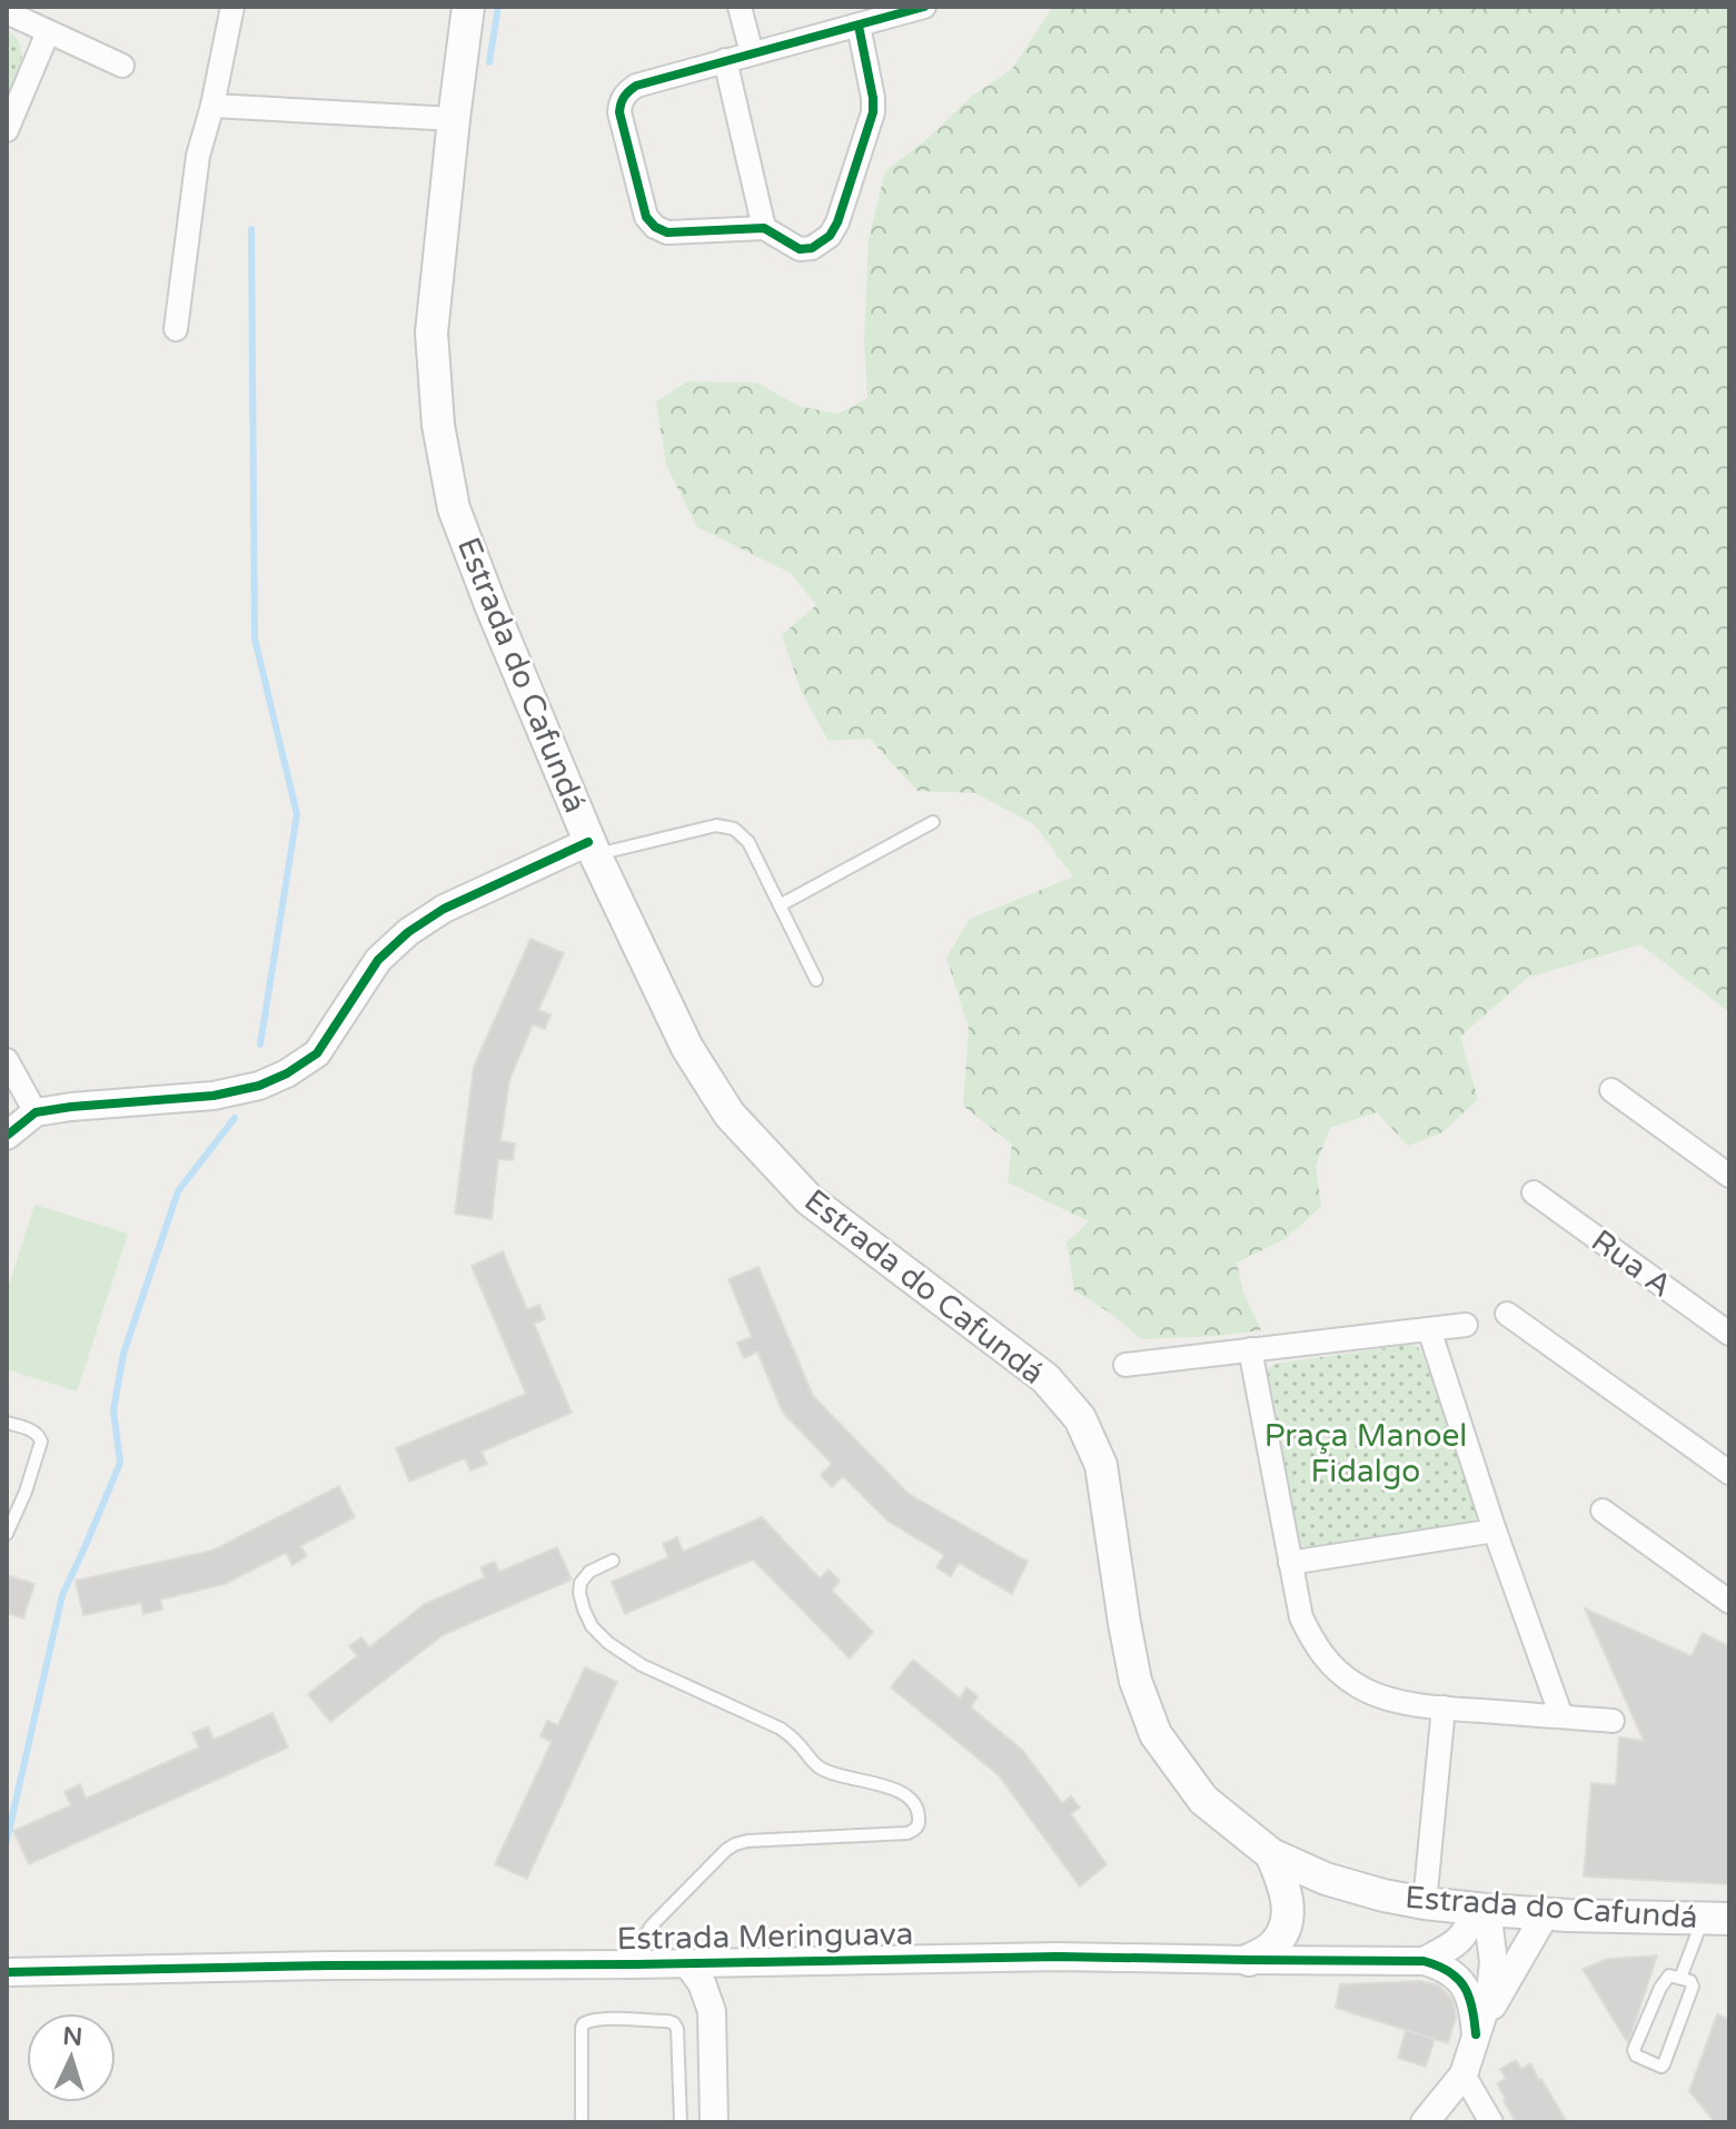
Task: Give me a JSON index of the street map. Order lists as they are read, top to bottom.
{
  "streets": {
    "main road": ["Estrada do Cafundá"],
    "street": ["Rua A", "Estrada Meringuava"]
  },
  "parks": ["Praça Manoel Fidalgo"],
  "north": "top"
}
